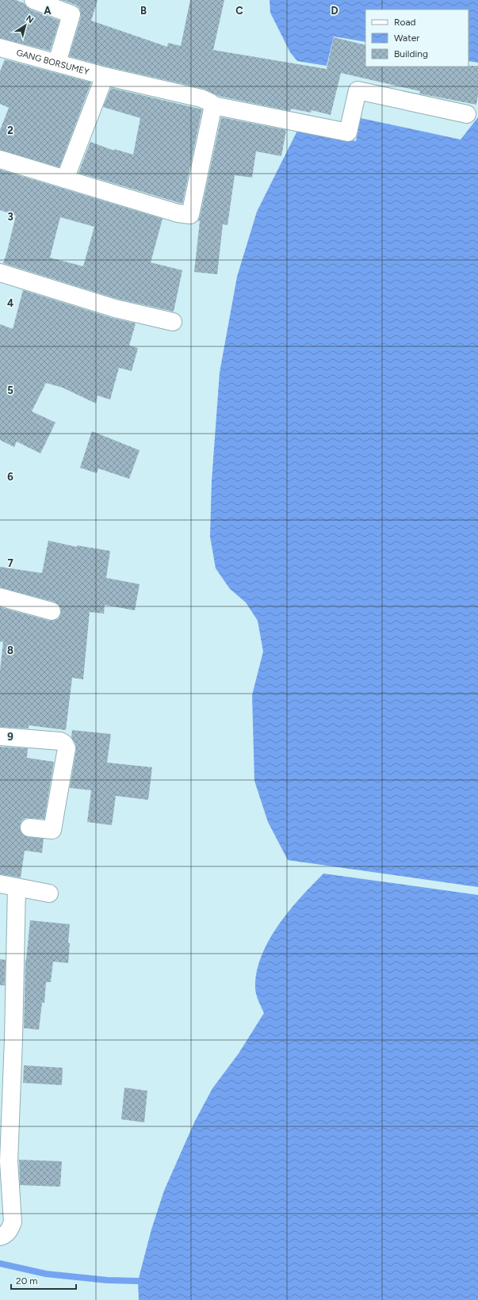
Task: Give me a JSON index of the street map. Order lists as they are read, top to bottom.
{
  "streets": {
    "street": ["GANG BORSUMEY"]
  },
  "legend": ["Road", "Water", "Building"],
  "scale_bar": "20 m",
  "north": "top right",
  "grid": {
    "columns": [
      "A",
      "B",
      "C",
      "D"
    ],
    "rows": [
      "2",
      "3",
      "4",
      "5",
      "6",
      "7",
      "8",
      "9"
    ]
  }
}
